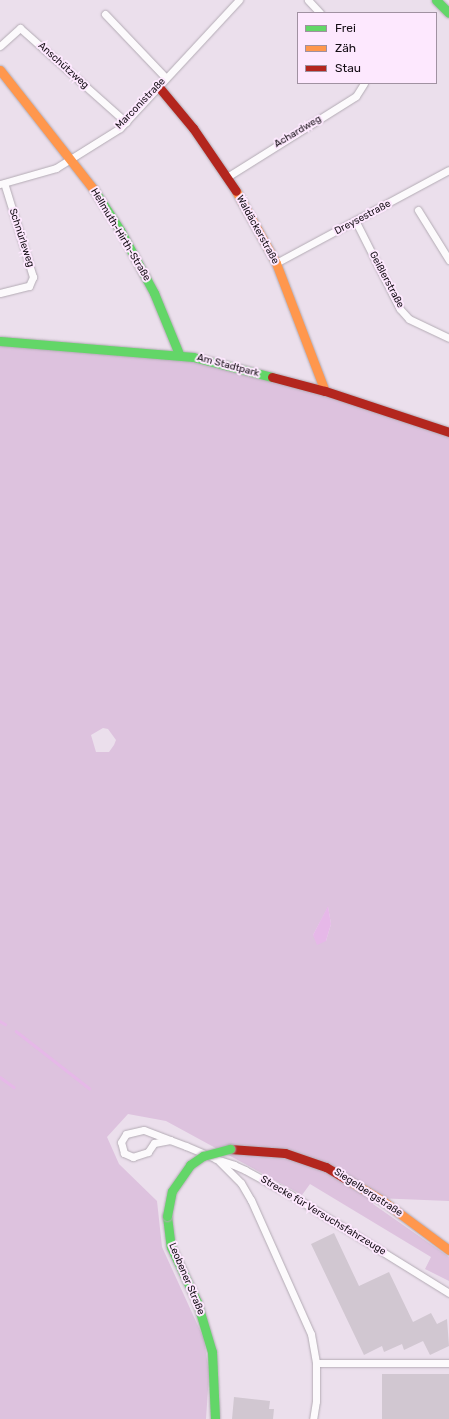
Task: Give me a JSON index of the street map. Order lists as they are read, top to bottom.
{
  "streets": {
    "street": [
      "Anschützweg",
      "Marconistraße",
      "Achardweg",
      "Dreysestraße",
      "Waldäckerstraße",
      "Hellmuth-Hirth-Straße",
      "Schnürleweg",
      "Geißlerstraße",
      "Am Stadtpark",
      "Siegelbergstraße",
      "Strecke für Versuchsfahrzeuge",
      "Leobener Straße"
    ]
  },
  "crossings": [
    ["Anschützweg", "Marconistraße"],
    ["Marconistraße", "Waldäckerstraße"],
    ["Marconistraße", "Hellmuth-Hirth-Straße"],
    ["Marconistraße", "Schnürleweg"],
    ["Achardweg", "Waldäckerstraße"],
    ["Dreysestraße", "Waldäckerstraße"],
    ["Dreysestraße", "Geißlerstraße"],
    ["Waldäckerstraße", "Am Stadtpark"],
    ["Hellmuth-Hirth-Straße", "Am Stadtpark"],
    ["Siegelbergstraße", "Leobener Straße"]
  ],
  "legend": ["Frei", "Zäh", "Stau"]
}
